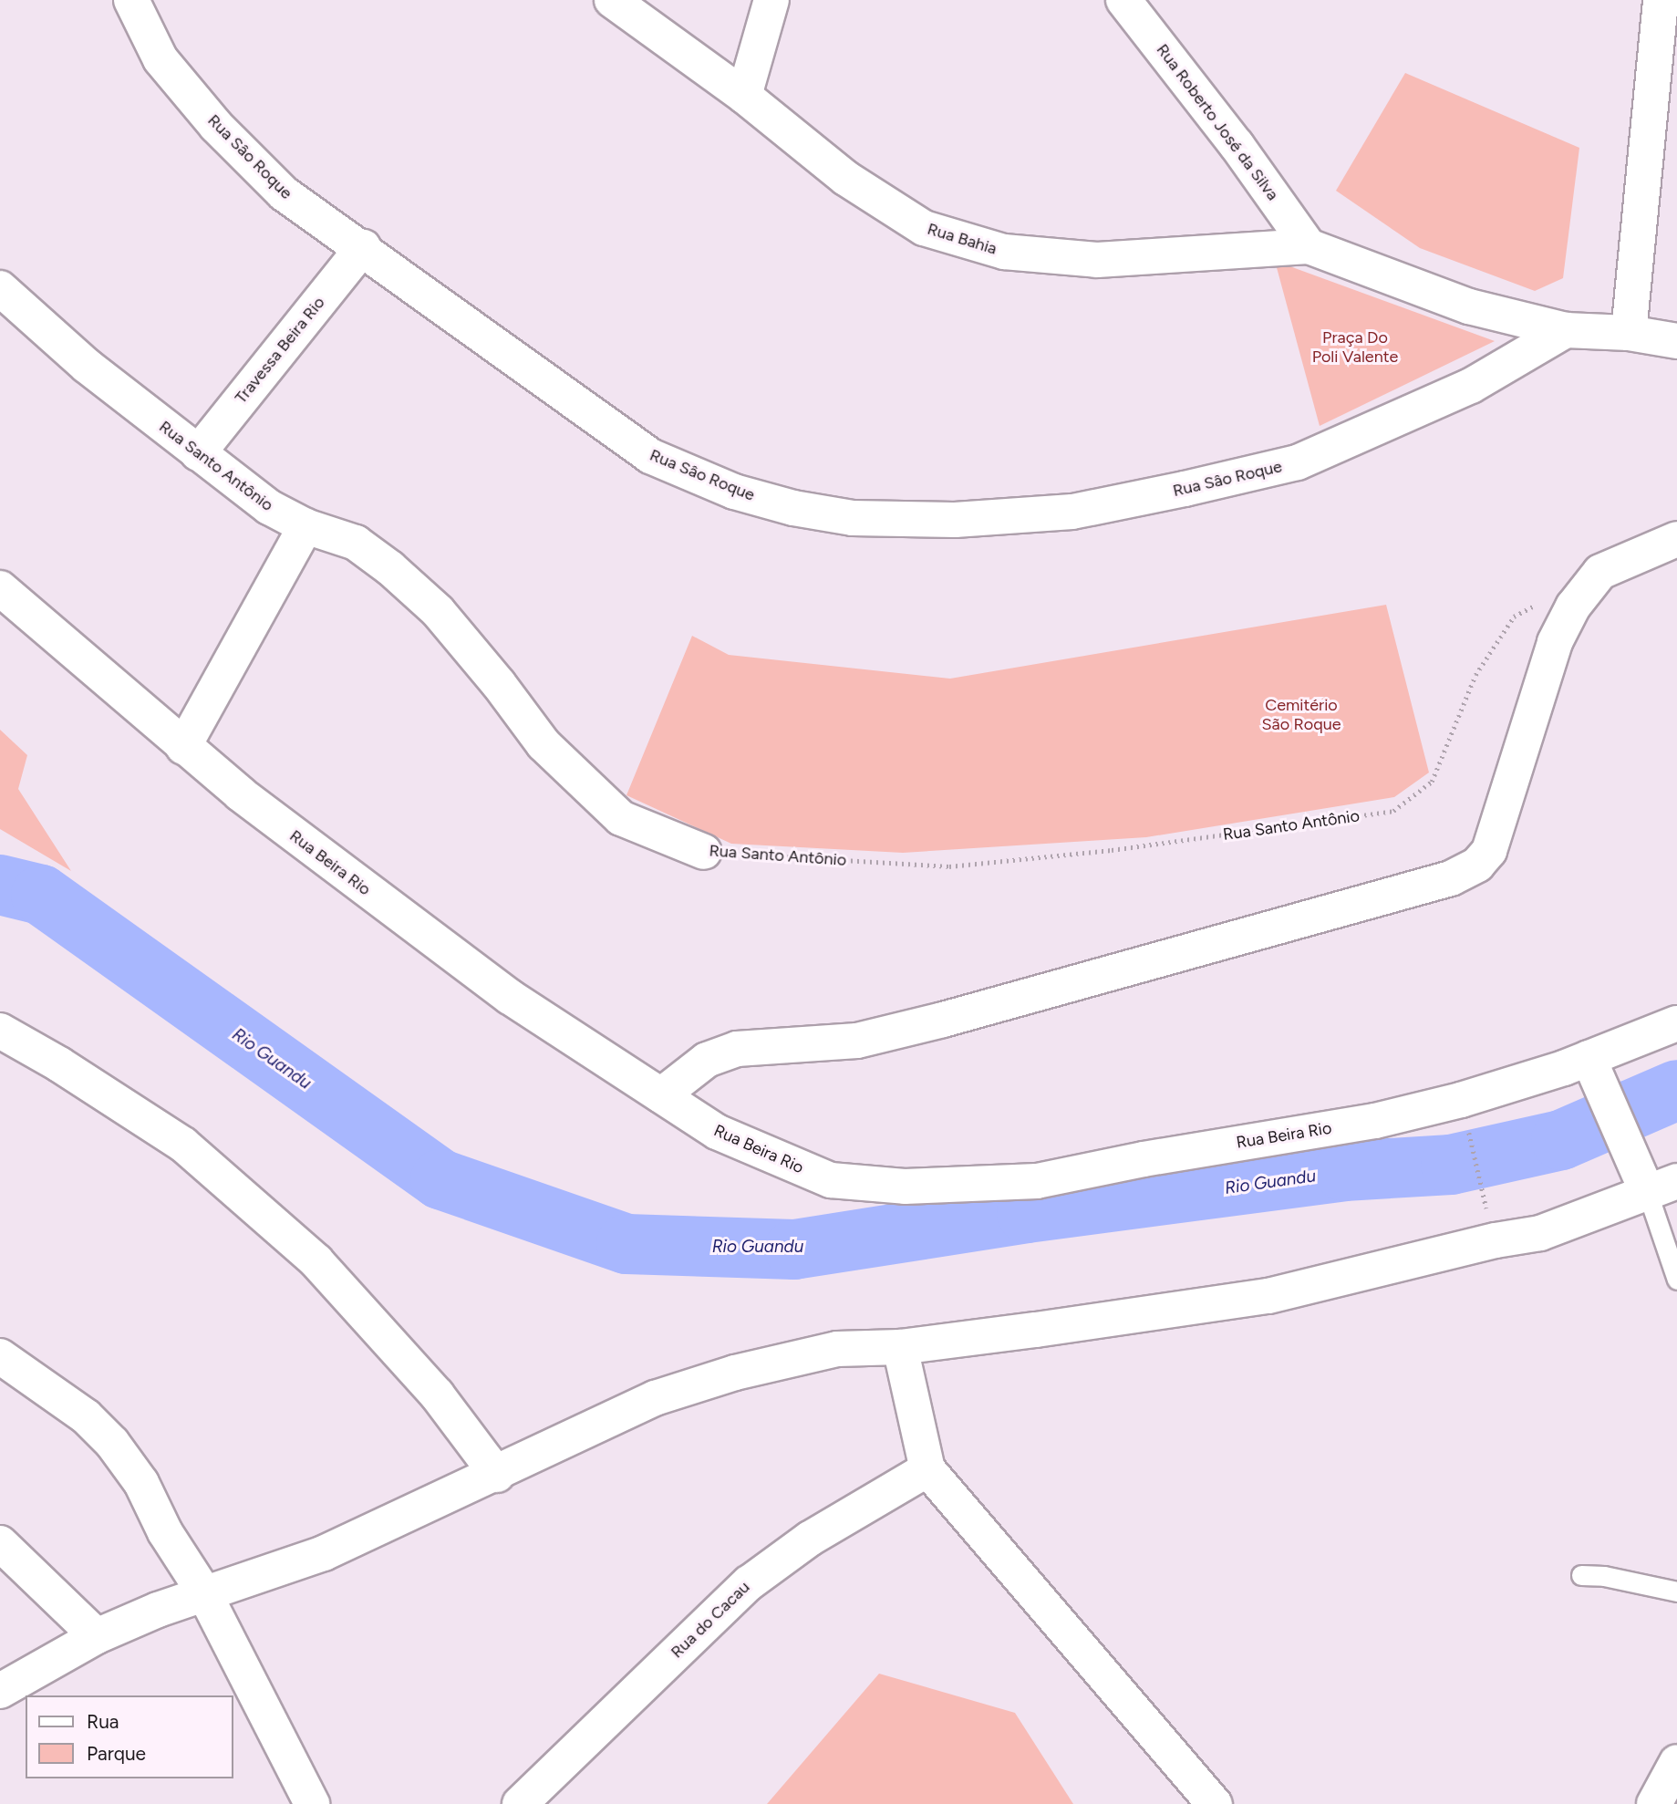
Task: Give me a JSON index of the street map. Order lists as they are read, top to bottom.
{
  "streets": {
    "street": [
      "Rua Roberto José da Silva",
      "Rua Sâo Roque",
      "Rua Bahia",
      "Travessa Beira Rio",
      "Rua Santo Antônio",
      "Rua Beira Rio",
      "Rua do Cacau"
    ]
  },
  "crossings": [
    ["Rua Roberto José da Silva", "Rua Bahia"],
    ["Rua Sâo Roque", "Travessa Beira Rio"],
    ["Travessa Beira Rio", "Rua Santo Antônio"]
  ],
  "water": ["Rio Guandu"],
  "parks": ["Praça Do Poli Valente", "Cemitério São Roque"],
  "legend": ["Rua", "Parque"]
}
